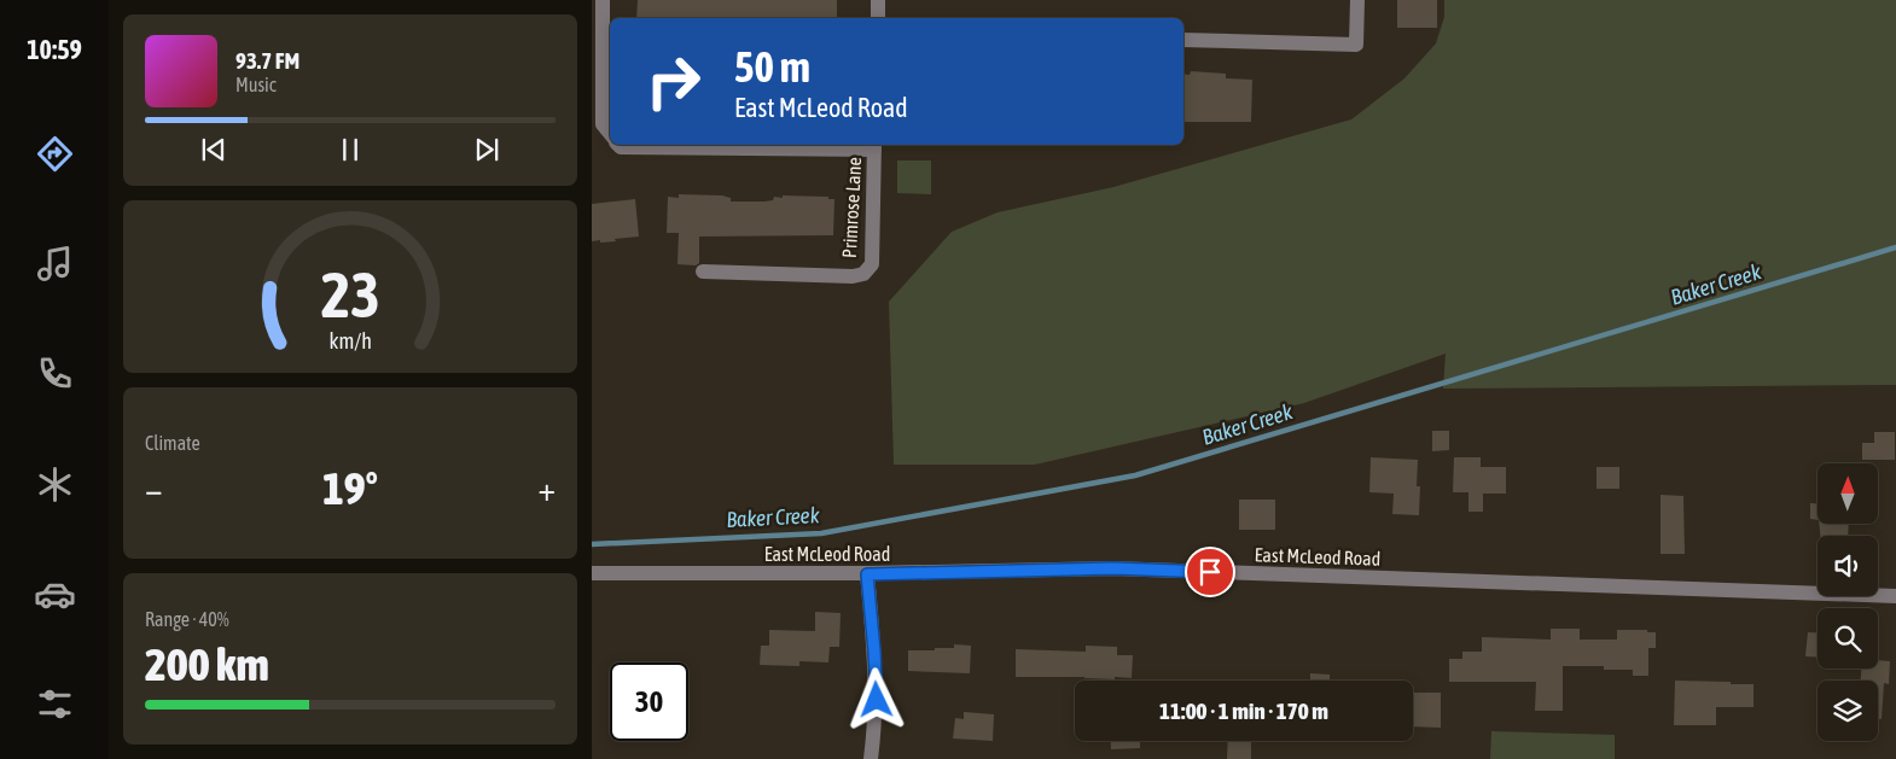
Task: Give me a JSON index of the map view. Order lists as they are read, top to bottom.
{
  "streets": {
    "street": ["Primrose Lane", "East McLeod Road"]
  },
  "water": ["Baker Creek"],
  "north": "top",
  "page": {
    "tabs": "10:59",
    "turn": ["50 m", "East McLeod Road"],
    "song": ["93.7 FM", "Music"],
    "tile": [
      "Climate",
      ["Range · 40%", "200 km"]
    ],
    "heat": ["−", "19°", "+"],
    "limit": "30",
    "trip": "11:00 · 1 min · 170 m",
    "gauge": ["23", "km/h"]
  }
}
